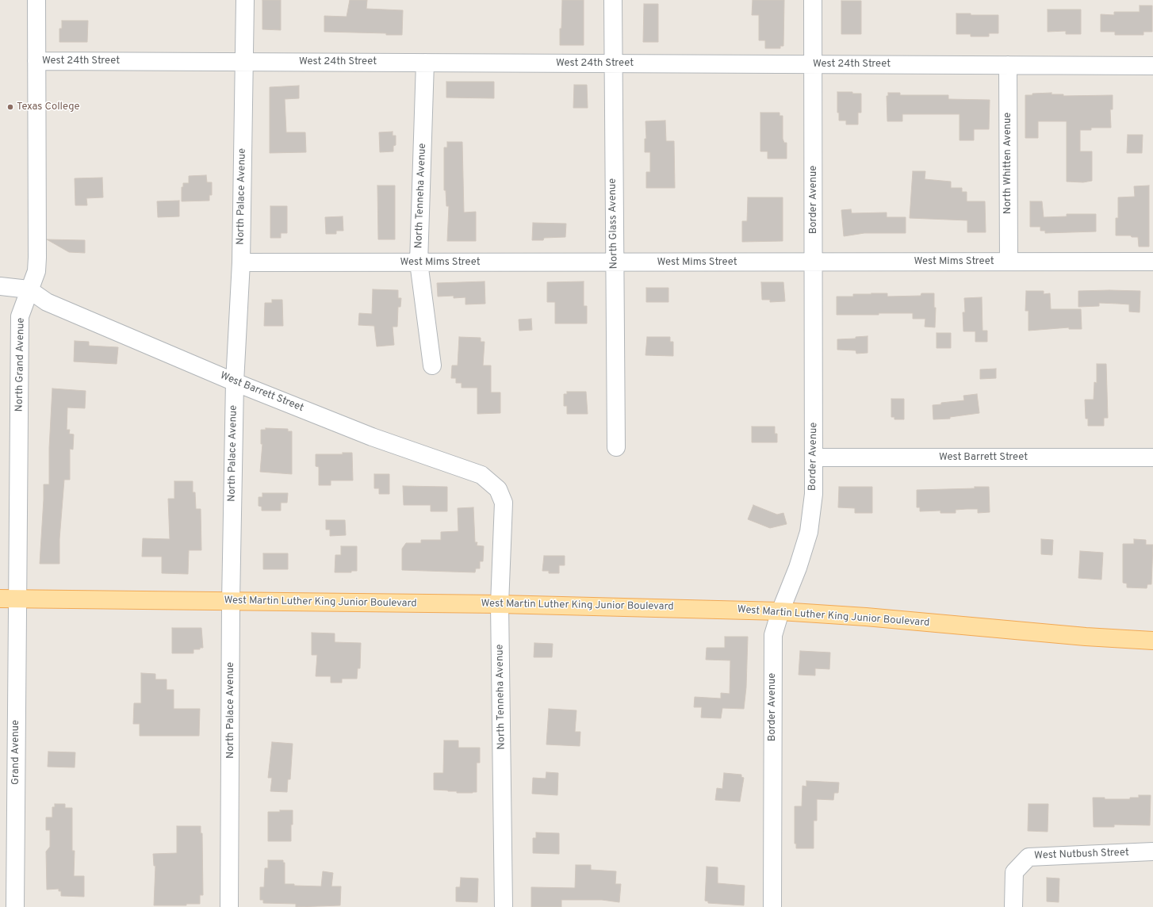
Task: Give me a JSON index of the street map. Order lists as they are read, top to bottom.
{
  "streets": {
    "main road": ["West Martin Luther King Junior Boulevard"],
    "street": [
      "West 24th Street",
      "North Whitten Avenue",
      "North Tenneha Avenue",
      "North Palace Avenue",
      "Border Avenue",
      "North Glass Avenue",
      "West Mims Street",
      "North Grand Avenue",
      "West Barrett Street",
      "Grand Avenue",
      "West Nutbush Street"
    ]
  },
  "crossings": [
    ["West 24th Street", "North Whitten Avenue"],
    ["West 24th Street", "North Tenneha Avenue"],
    ["West 24th Street", "North Palace Avenue"],
    ["West 24th Street", "Border Avenue"],
    ["West 24th Street", "North Glass Avenue"],
    ["West 24th Street", "North Grand Avenue"],
    ["North Whitten Avenue", "West Mims Street"],
    ["North Tenneha Avenue", "West Mims Street"],
    ["North Tenneha Avenue", "West Barrett Street"],
    ["North Tenneha Avenue", "West Martin Luther King Junior Boulevard"],
    ["North Palace Avenue", "West Mims Street"],
    ["North Palace Avenue", "West Barrett Street"],
    ["North Palace Avenue", "West Martin Luther King Junior Boulevard"],
    ["Border Avenue", "West Mims Street"],
    ["Border Avenue", "West Barrett Street"],
    ["Border Avenue", "West Martin Luther King Junior Boulevard"],
    ["North Glass Avenue", "West Mims Street"],
    ["North Grand Avenue", "West Barrett Street"],
    ["North Grand Avenue", "West Martin Luther King Junior Boulevard"],
    ["North Grand Avenue", "Grand Avenue"],
    ["West Martin Luther King Junior Boulevard", "Grand Avenue"]
  ],
  "places": ["Texas College"]
}
